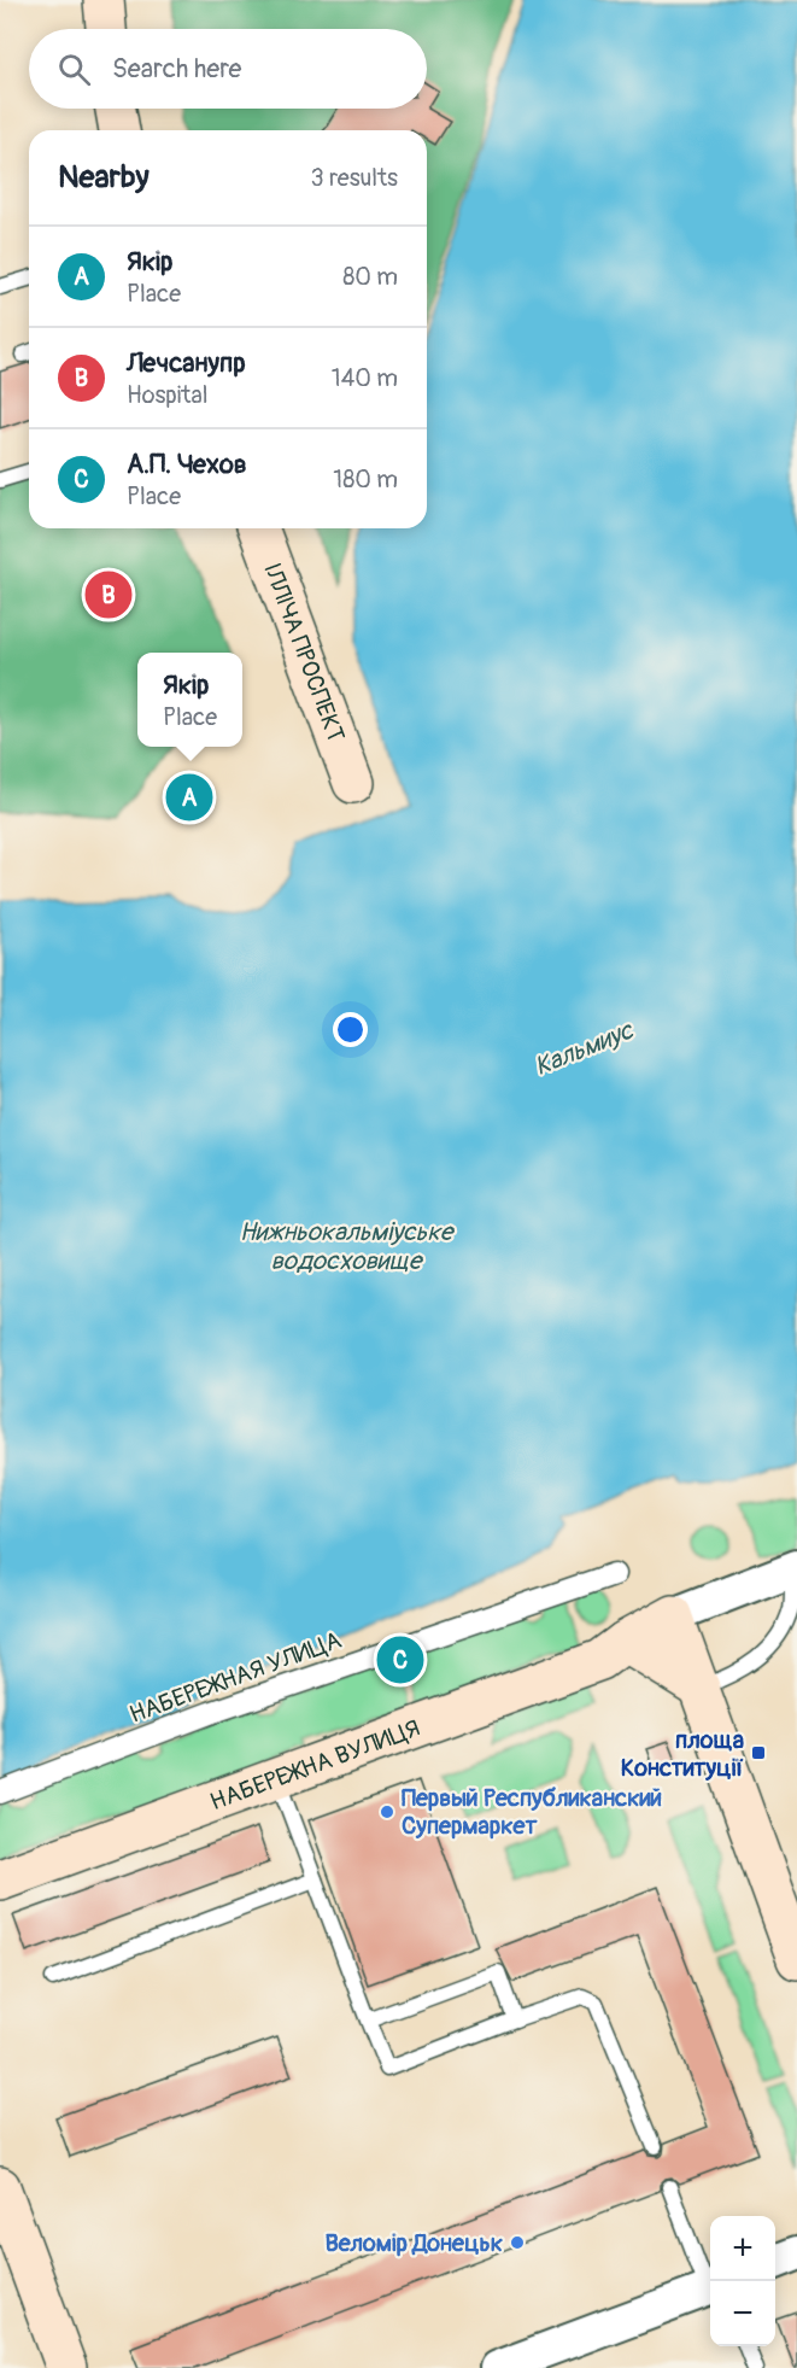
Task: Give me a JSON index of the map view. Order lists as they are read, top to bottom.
{
  "streets": {
    "main road": ["ІЛЛІЧА ПРОСПЕКТ", "НАБЕРЕЖНА ВУЛИЦЯ"],
    "street": ["НАБЕРЕЖНАЯ УЛИЦА"]
  },
  "water": ["Кальмиус", "Нижньокальміуське водосховище"],
  "places": {
    "transit": ["площа Конституції"],
    "other": ["Первый Республиканский Супермаркет", "Веломір Донецьк"]
  },
  "page": {
    "search": "Search here",
    "heading": ["Nearby", "3 results"],
    "list": [
      {
        "mark": "A",
        "name": "Якір",
        "note": "Place",
        "value": "80 m"
      },
      {
        "mark": "B",
        "name": "Лечсанупр",
        "note": "Hospital",
        "value": "140 m"
      },
      {
        "mark": "C",
        "name": "А.П. Чехов",
        "note": "Place",
        "value": "180 m"
      }
    ],
    "pins": ["B", "A", "C"],
    "popup": ["Якір", "Place"],
    "map_buttons": ["+", "−"]
  }
}
